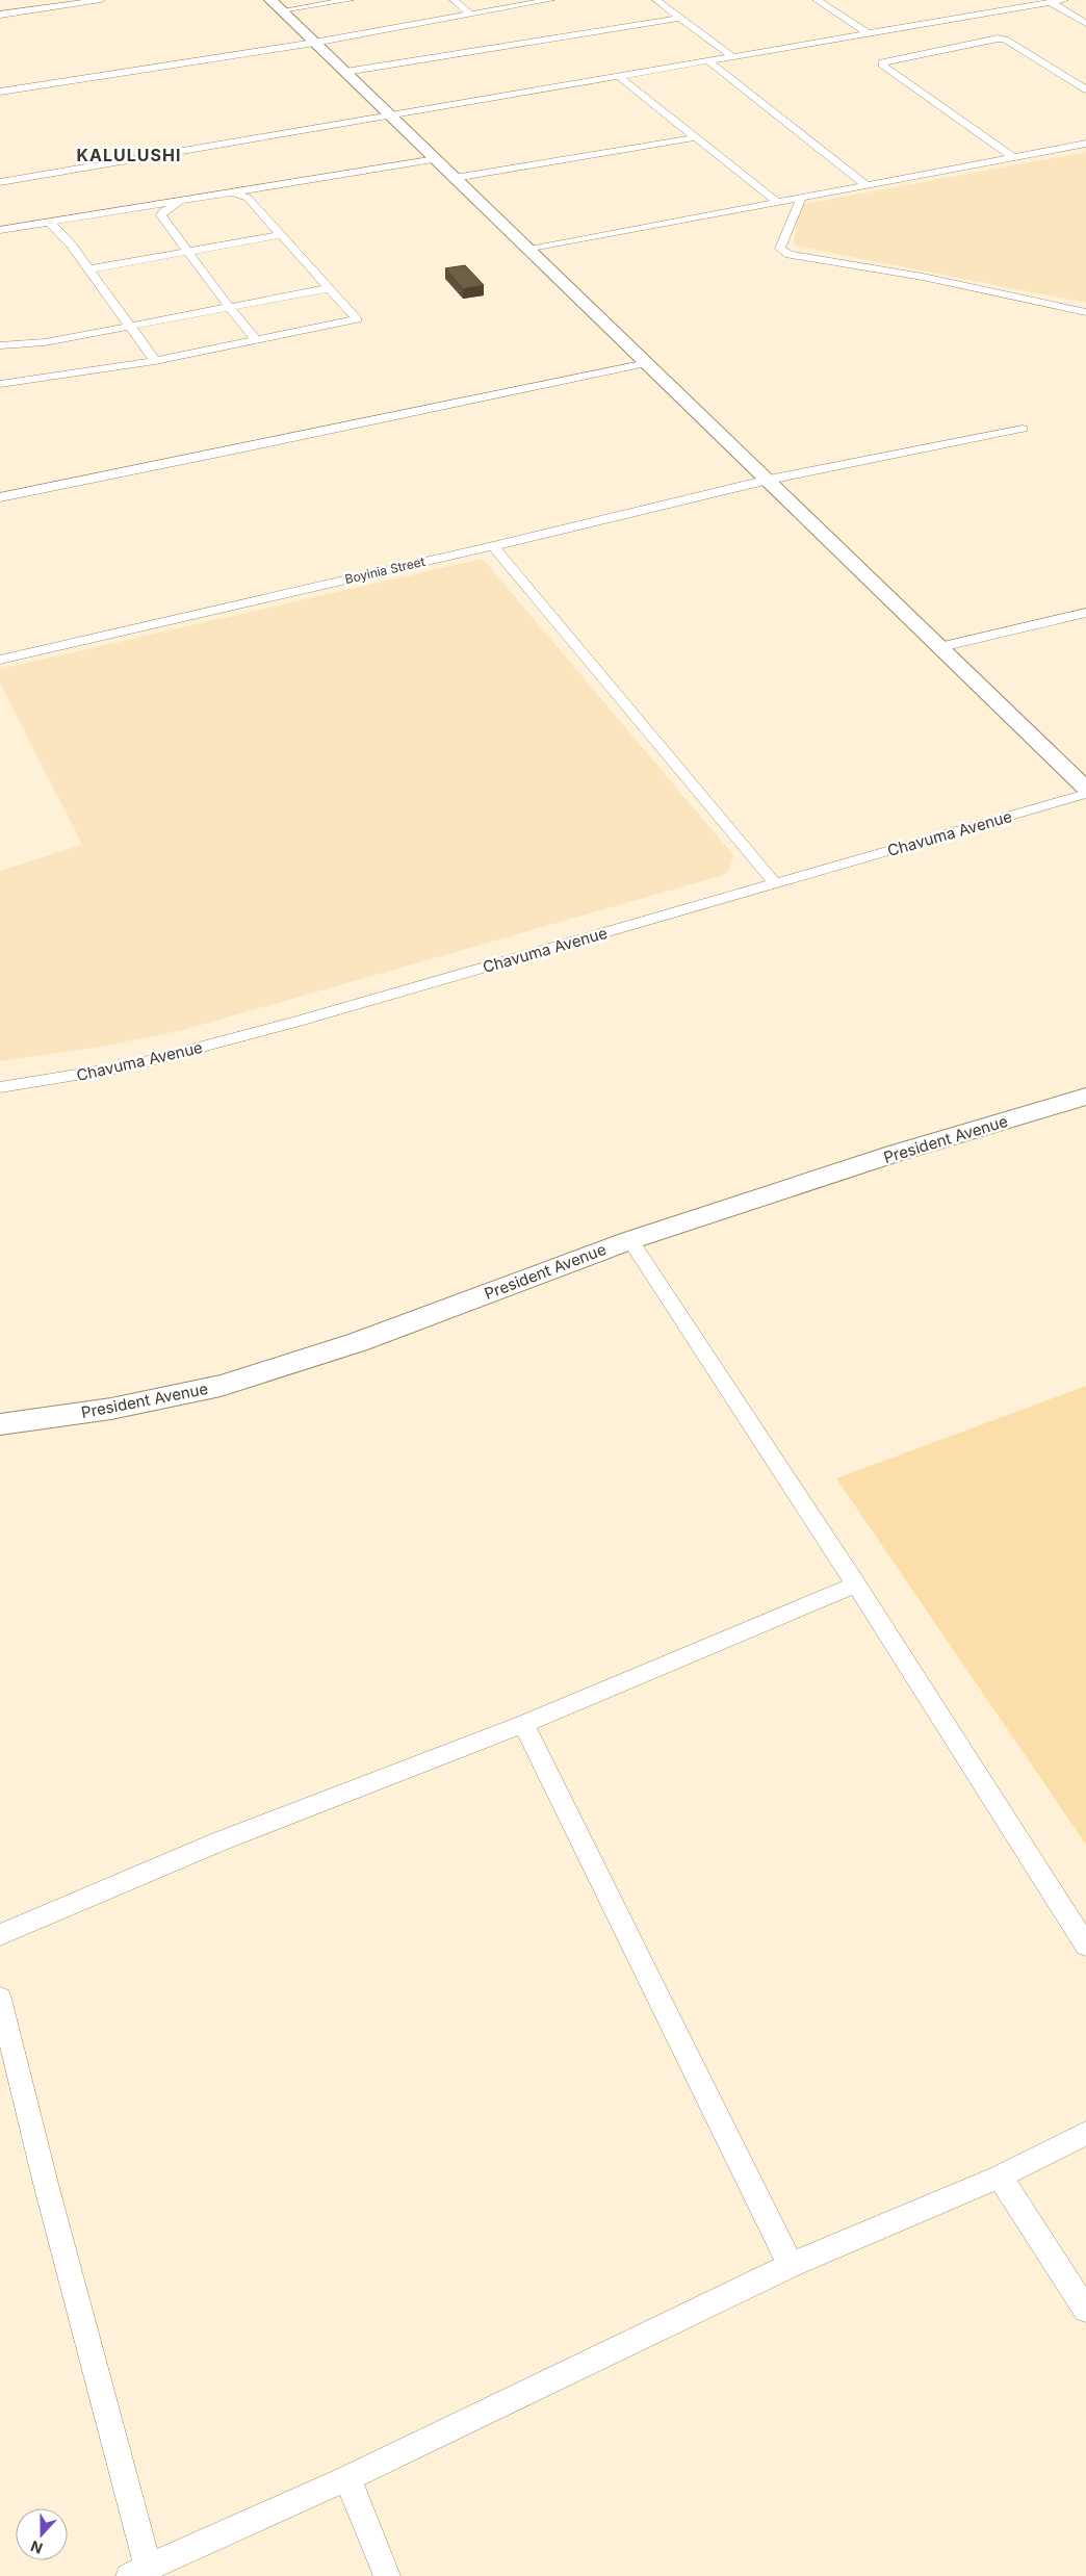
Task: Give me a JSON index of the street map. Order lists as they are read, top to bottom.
{
  "streets": {
    "street": ["Boyinia Street", "Chavuma Avenue", "President Avenue"]
  },
  "districts": ["KALULUSHI"],
  "north": "bottom"
}
